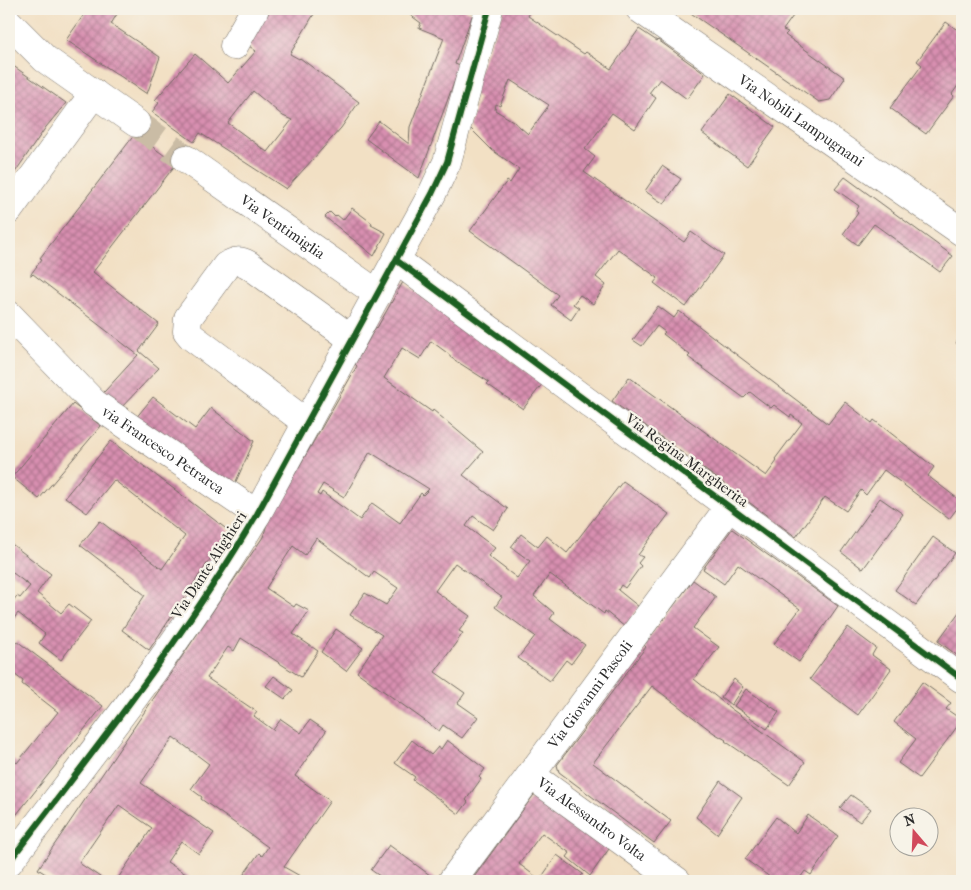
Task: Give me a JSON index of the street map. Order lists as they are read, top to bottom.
{
  "streets": {
    "street": [
      "Via Nobili Lampugnani",
      "Via Ventimiglia",
      "via Francesco Petrarca",
      "Via Regina Margherita",
      "Via Dante Alighieri",
      "Via Giovanni Pascoli",
      "Via Alessandro Volta"
    ]
  },
  "crossings": [
    ["Via Ventimiglia", "Via Dante Alighieri"],
    ["via Francesco Petrarca", "Via Dante Alighieri"],
    ["Via Regina Margherita", "Via Dante Alighieri"],
    ["Via Regina Margherita", "Via Giovanni Pascoli"],
    ["Via Giovanni Pascoli", "Via Alessandro Volta"]
  ],
  "north": "top"
}
